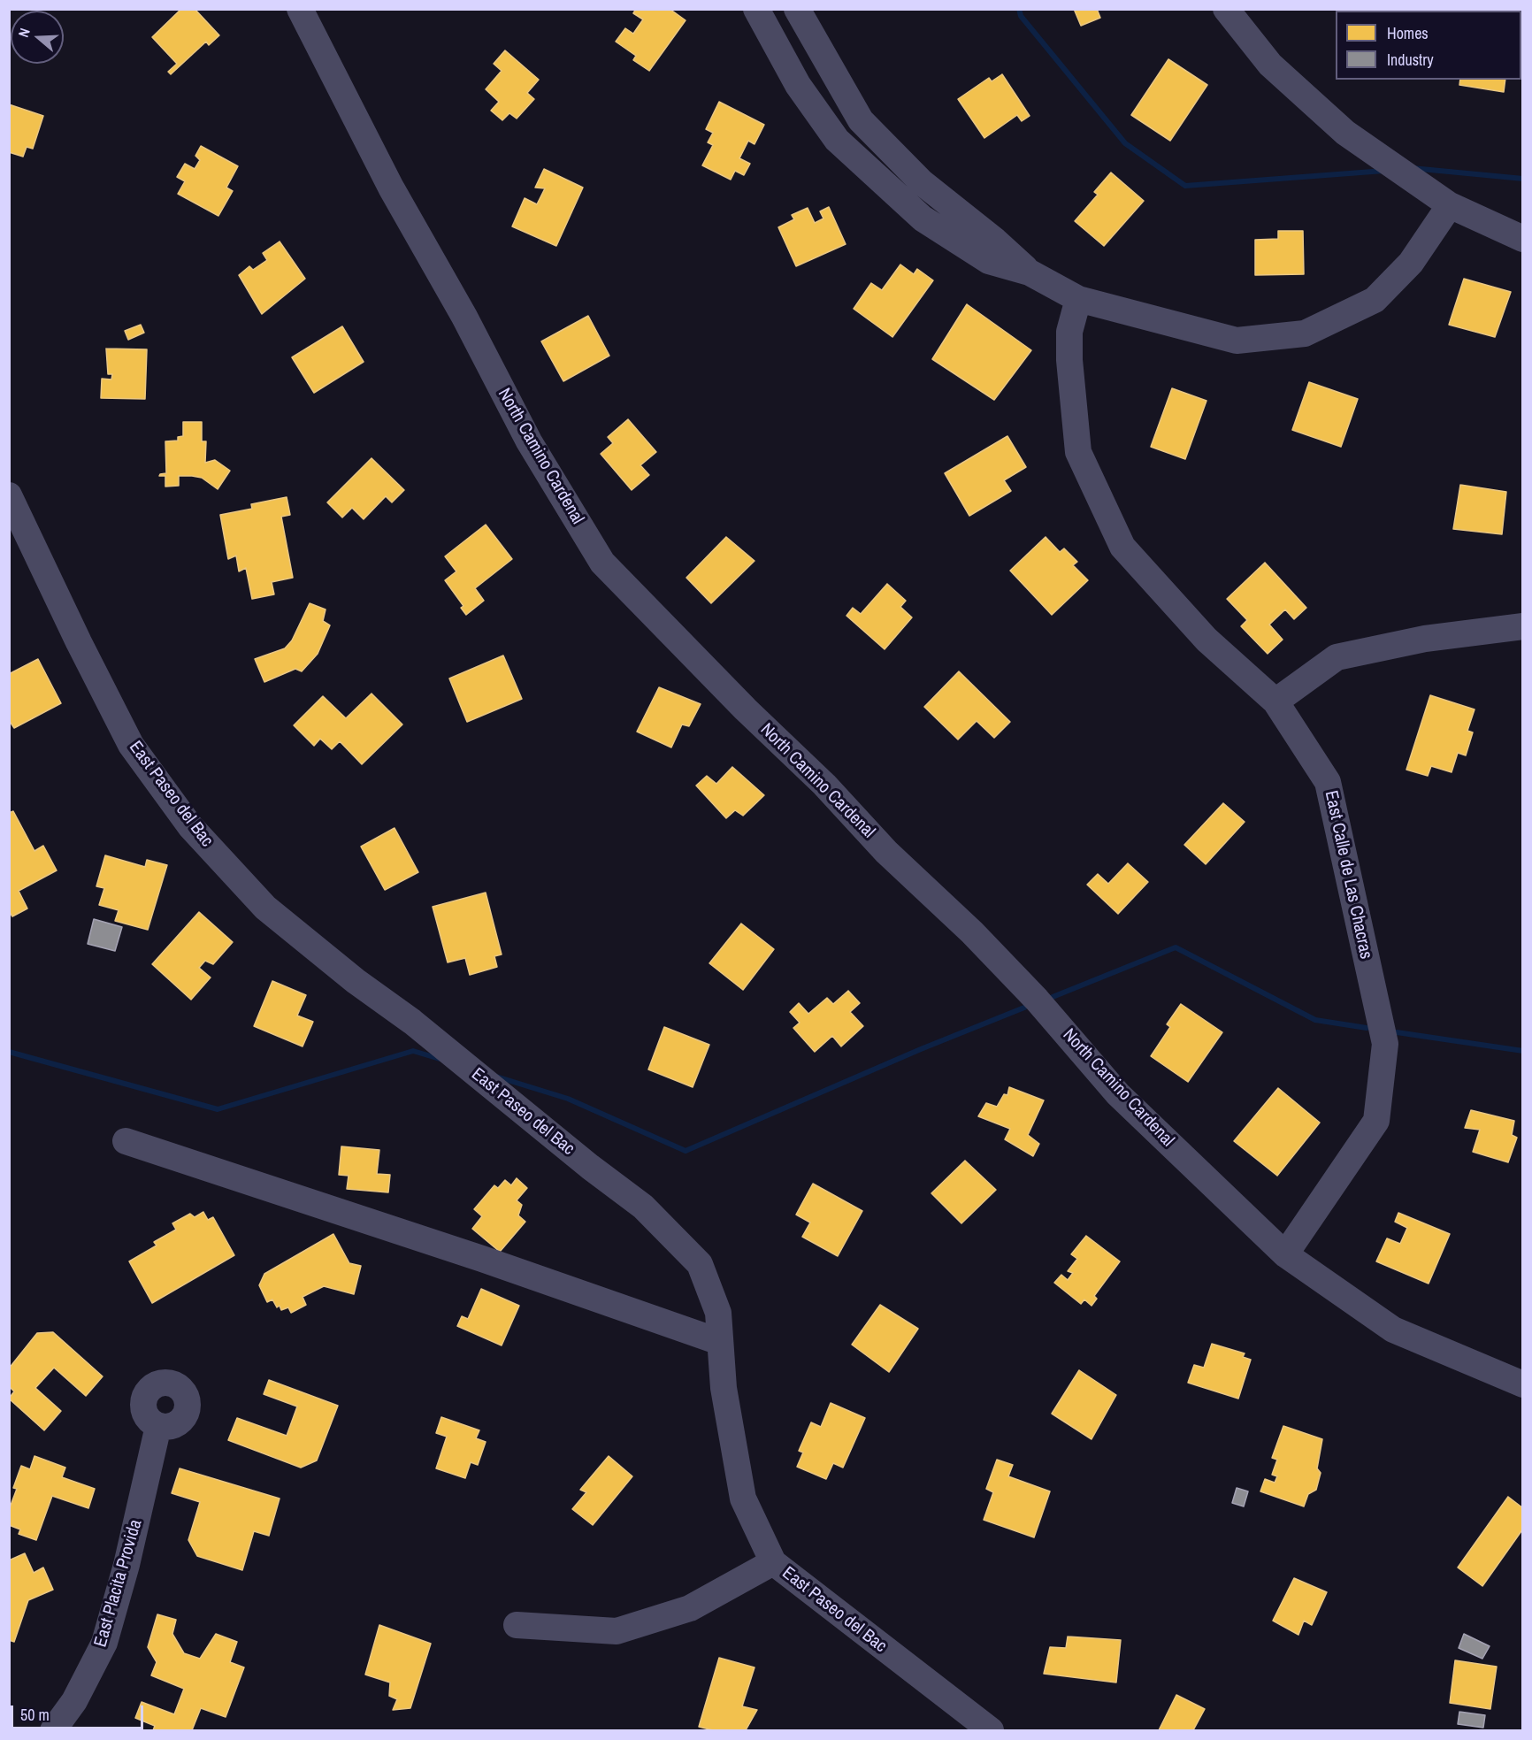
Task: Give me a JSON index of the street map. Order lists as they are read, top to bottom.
{
  "streets": {
    "street": [
      "North Camino Cardenal",
      "East Paseo del Bac",
      "East Calle de Las Chacras",
      "East Placita Provida"
    ]
  },
  "crossings": [
    ["North Camino Cardenal", "East Calle de Las Chacras"]
  ],
  "legend": ["Homes", "Industry"],
  "scale_bar": "50 m",
  "north": "left"
}
